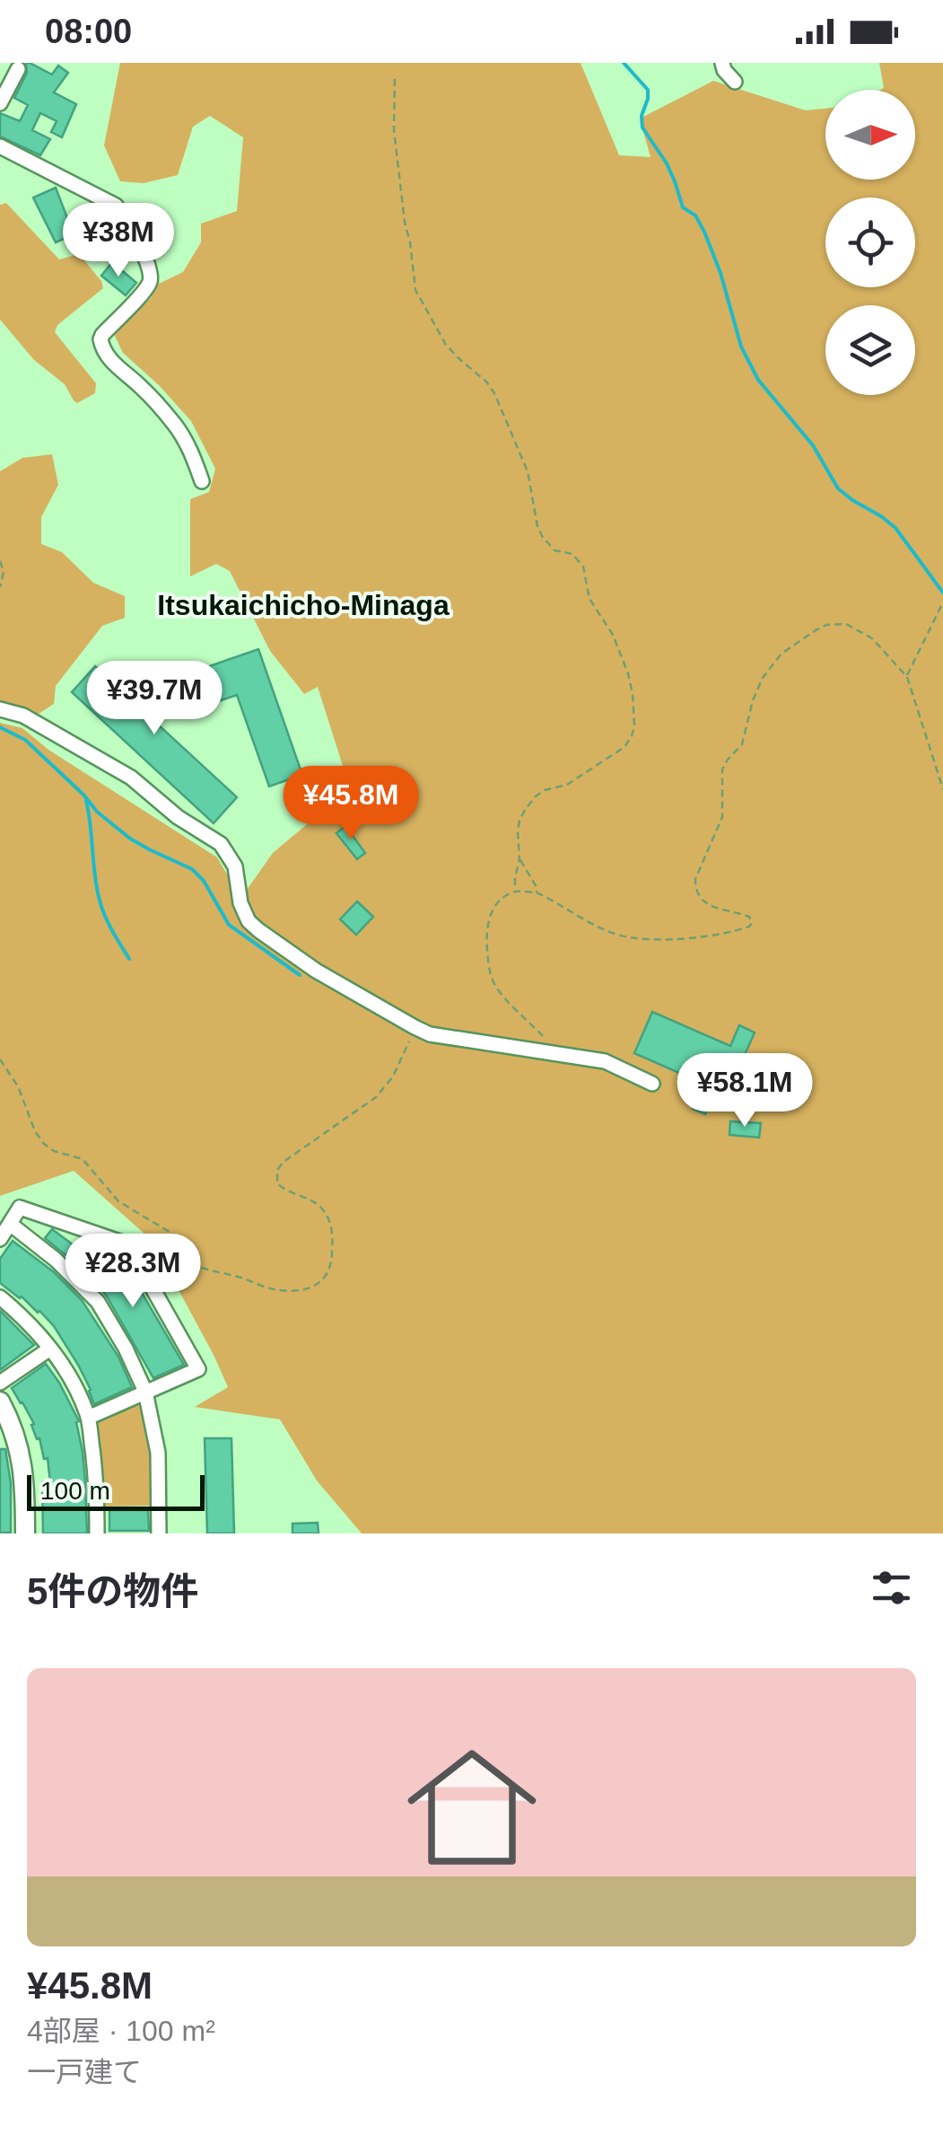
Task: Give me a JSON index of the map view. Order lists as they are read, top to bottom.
{
  "districts": ["Itsukaichicho-Minaga"],
  "scale_bar": "100 m",
  "north": "right",
  "page": {
    "status": "08:00",
    "price": [
      "¥38M",
      "¥39.7M",
      "¥45.8M",
      "¥58.1M",
      "¥28.3M"
    ],
    "scale": "100 m",
    "heading": "5件の物件",
    "list": [
      {
        "name": "¥45.8M",
        "note": "4部屋 · 100 m² · 一戸建て"
      }
    ]
  }
}
